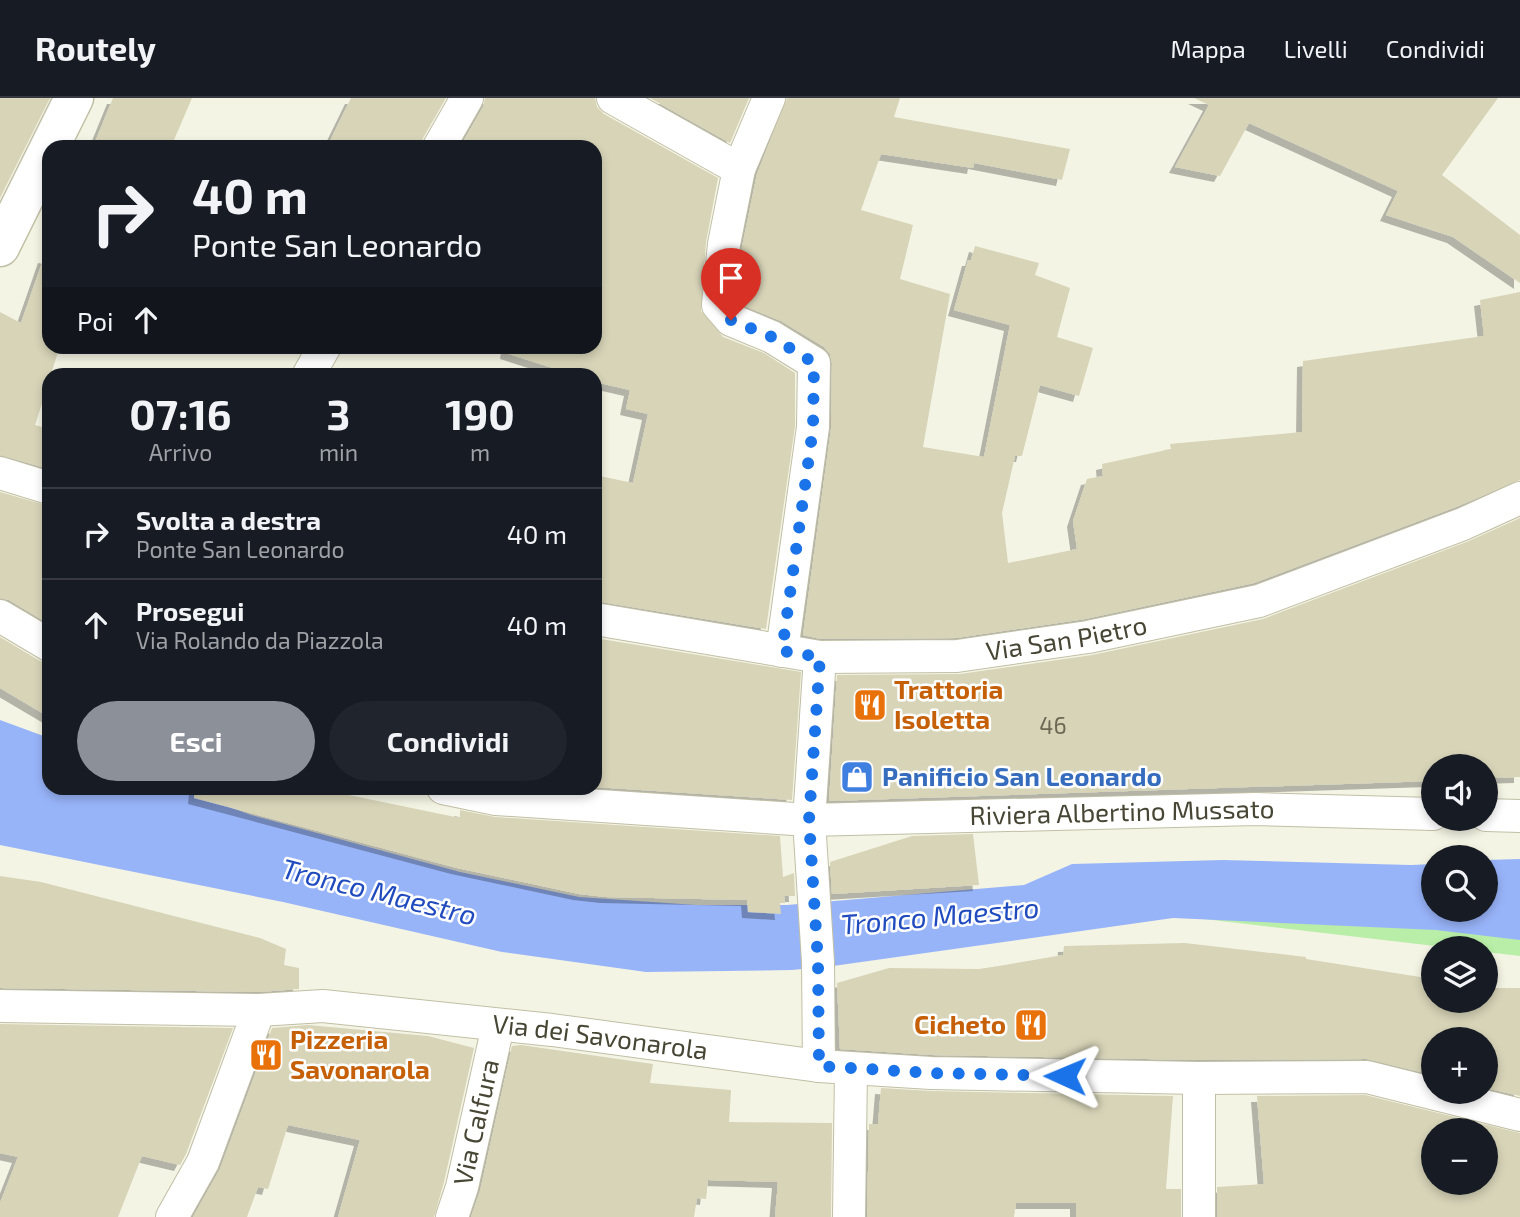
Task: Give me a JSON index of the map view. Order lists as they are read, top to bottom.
{
  "streets": {
    "street": [
      "Via San Pietro",
      "Riviera Albertino Mussato",
      "Via dei Savonarola",
      "Via Calfura"
    ]
  },
  "crossings": [
    ["Via dei Savonarola", "Via Calfura"]
  ],
  "water": ["Tronco Maestro"],
  "places": {
    "restaurant": ["Trattoria Isoletta", "Cicheto", "Pizzeria Savonarola"],
    "shop": ["Panificio San Leonardo"]
  },
  "house_numbers": ["46"],
  "page": {
    "header": "Routely",
    "nav": ["Mappa", "Livelli", "Condividi"],
    "turn": ["40 m", "Ponte San Leonardo"],
    "then": "Poi",
    "eta": [
      "07:16",
      "Arrivo",
      "3",
      "min",
      "190",
      "m"
    ],
    "list": [
      {
        "name": "Svolta a destra",
        "note": "Ponte San Leonardo",
        "value": "40 m"
      },
      {
        "name": "Prosegui",
        "note": "Via Rolando da Piazzola",
        "value": "40 m"
      }
    ],
    "buttons": ["Esci", "Condividi"],
    "map_buttons": ["+", "−"]
  }
}
